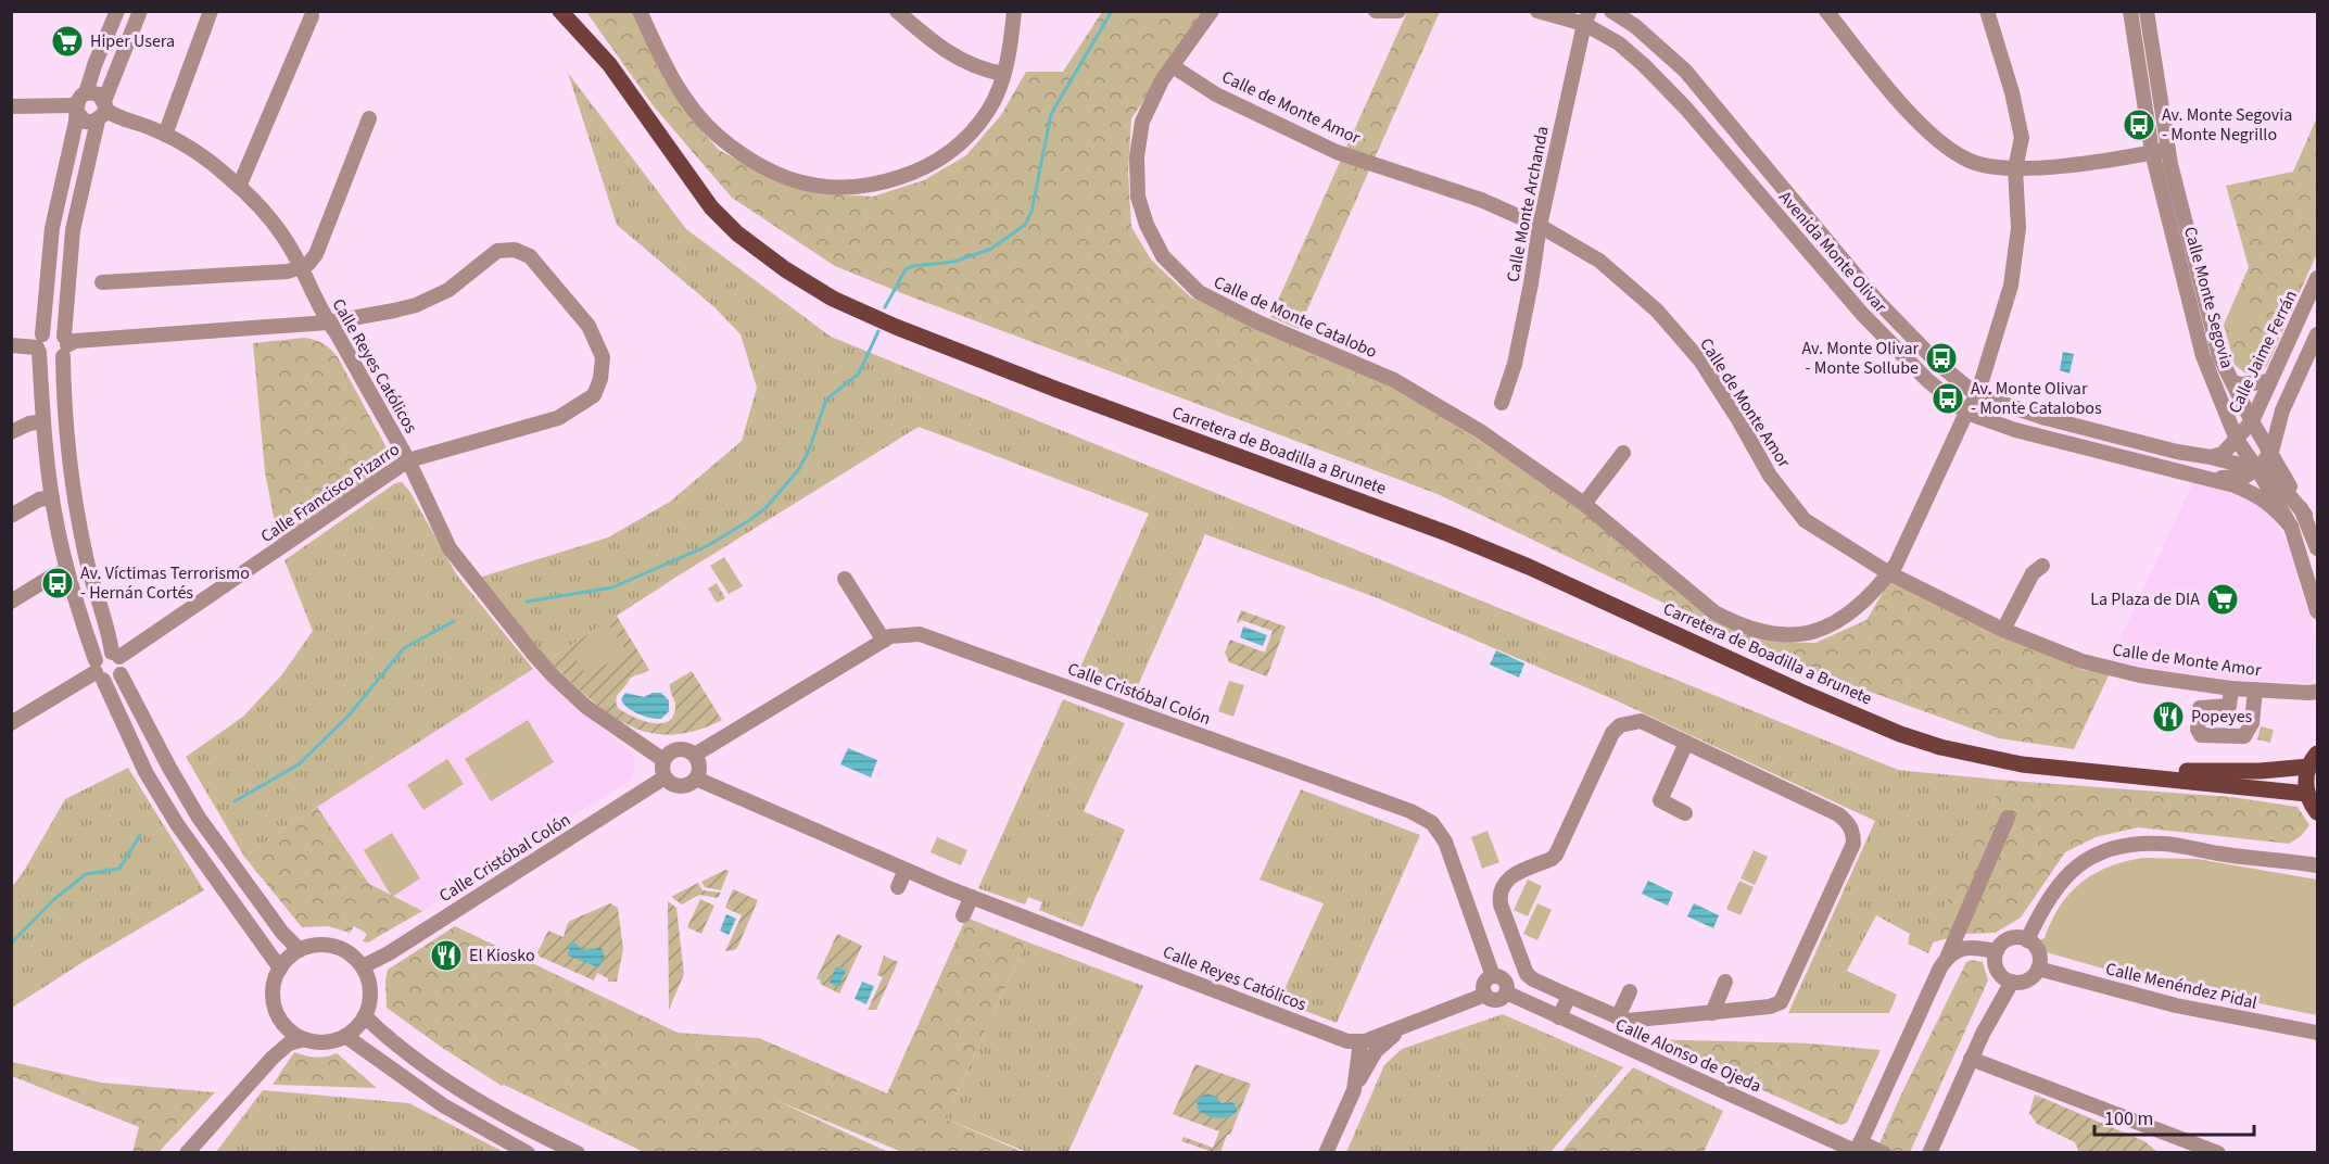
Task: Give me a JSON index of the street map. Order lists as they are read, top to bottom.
{
  "streets": {
    "main road": ["Carretera de Boadilla a Brunete"],
    "street": [
      "Calle de Monte Amor",
      "Calle Monte Archanda",
      "Avenida Monte Olivar",
      "Calle Monte Segovia",
      "Calle de Monte Catalobo",
      "Calle Jaime Ferrán",
      "Calle Reyes Católicos",
      "Calle Francisco Pizarro",
      "Calle Cristóbal Colón",
      "Calle Menéndez Pidal",
      "Calle Alonso de Ojeda"
    ]
  },
  "crossings": [
    ["Calle de Monte Amor", "Calle Monte Archanda"],
    ["Calle de Monte Amor", "Calle de Monte Catalobo"],
    ["Calle Monte Archanda", "Avenida Monte Olivar"],
    ["Avenida Monte Olivar", "Calle Monte Segovia"],
    ["Avenida Monte Olivar", "Calle de Monte Catalobo"],
    ["Calle Monte Segovia", "Calle Jaime Ferrán"],
    ["Calle Reyes Católicos", "Calle Francisco Pizarro"],
    ["Calle Reyes Católicos", "Calle Cristóbal Colón"],
    ["Calle Cristóbal Colón", "Calle Alonso de Ojeda"]
  ],
  "places": {
    "supermarket": ["Hiper Usera", "La Plaza de DIA"],
    "bus stop": [
      "Av. Monte Segovia - Monte Negrillo",
      "Av. Monte Olivar - Monte Sollube",
      "Av. Monte Olivar - Monte Catalobos",
      "Av. Víctimas Terrorismo - Hernán Cortés"
    ],
    "restaurant": ["Popeyes", "El Kiosko"]
  },
  "scale_bar": "100 m"
}
